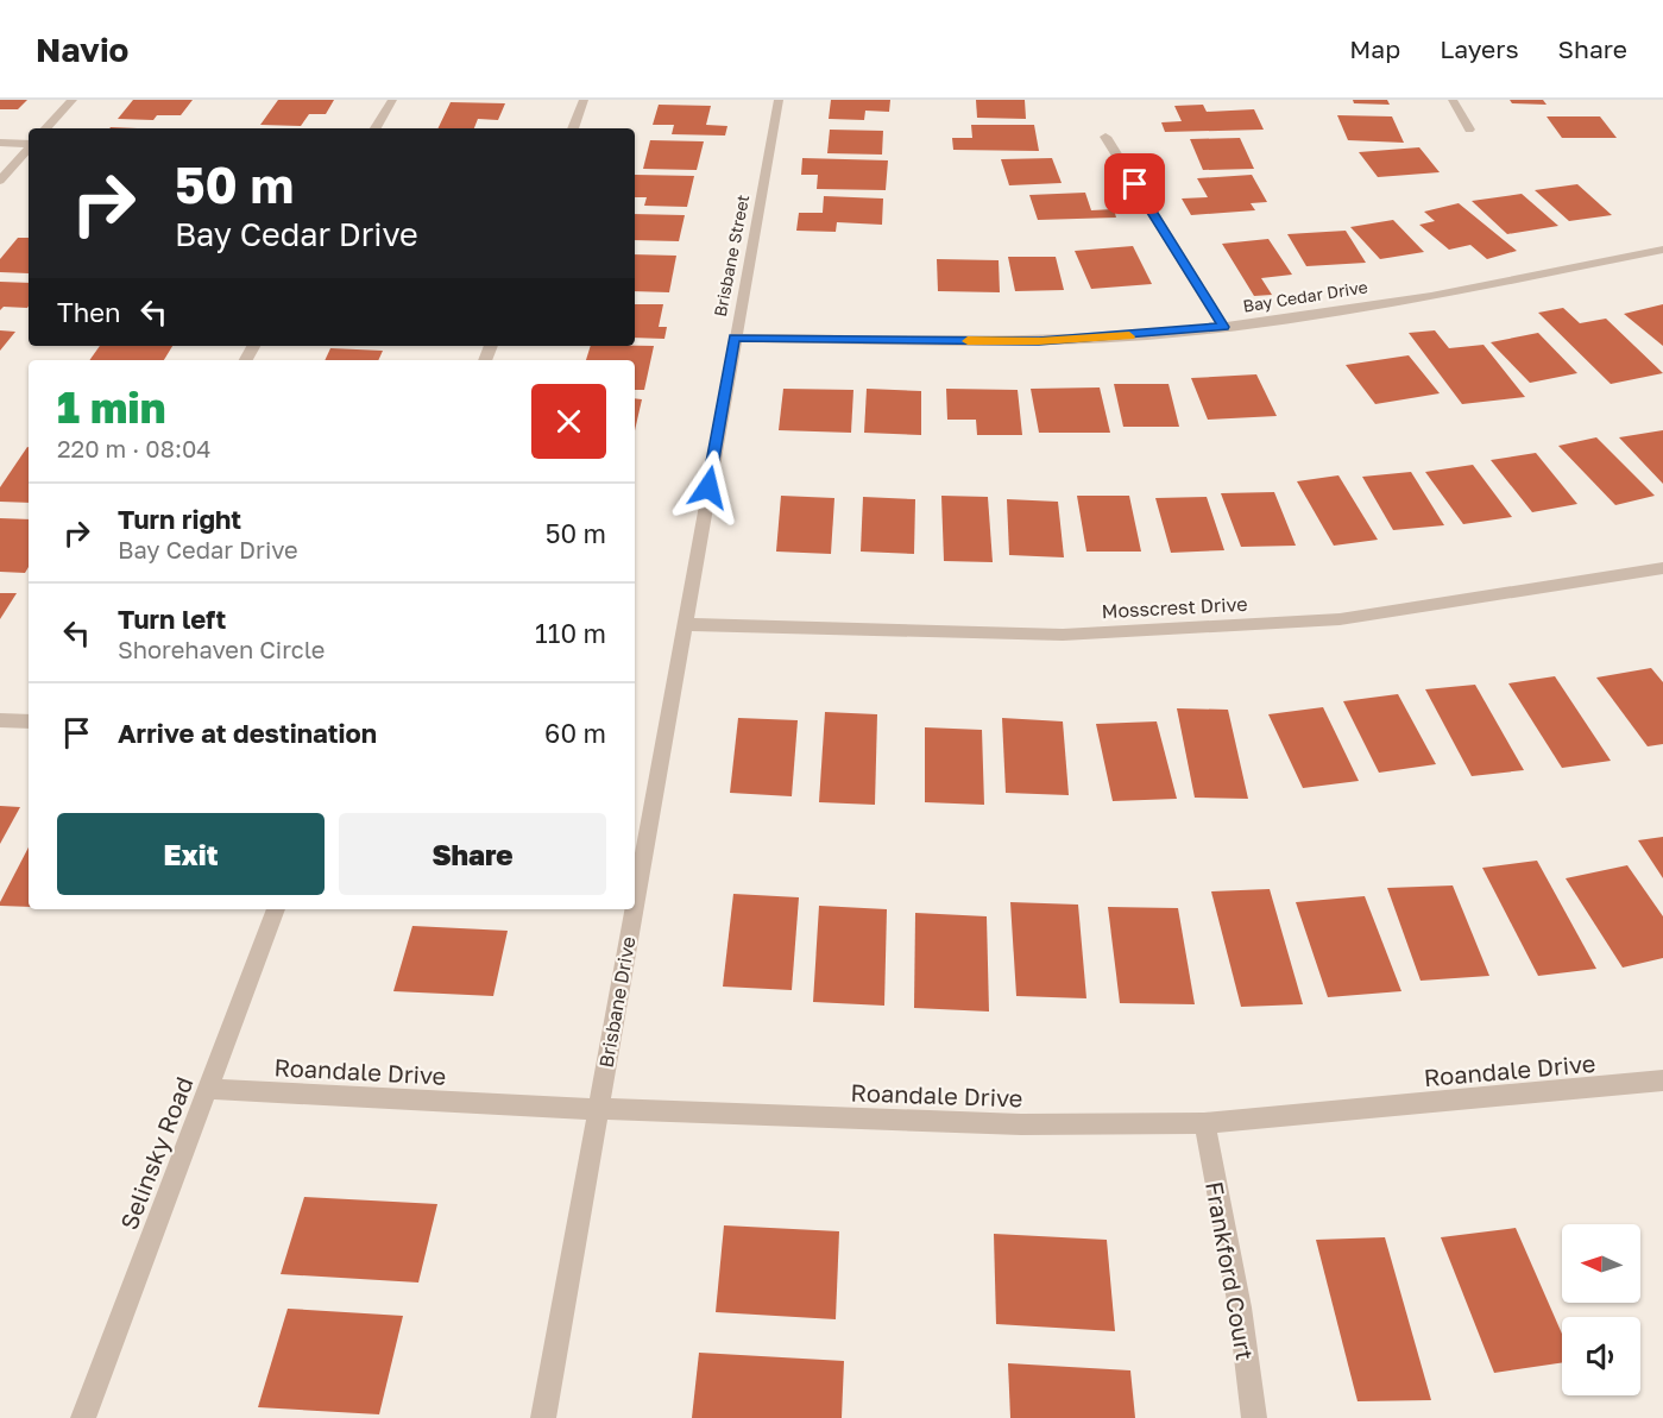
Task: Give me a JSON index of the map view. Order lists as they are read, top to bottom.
{
  "streets": {
    "street": [
      "Brisbane Street",
      "Bay Cedar Drive",
      "Mosscrest Drive",
      "Brisbane Drive",
      "Roandale Drive",
      "Selinsky Road",
      "Frankford Court"
    ]
  },
  "crossings": [
    ["Brisbane Street", "Bay Cedar Drive"],
    ["Brisbane Street", "Brisbane Drive"],
    ["Mosscrest Drive", "Brisbane Drive"],
    ["Brisbane Drive", "Roandale Drive"],
    ["Roandale Drive", "Selinsky Road"],
    ["Roandale Drive", "Frankford Court"]
  ],
  "north": "left",
  "page": {
    "header": "Navio",
    "nav": ["Map", "Layers", "Share"],
    "turn": ["50 m", "Bay Cedar Drive"],
    "then": "Then",
    "heading": ["1 min", "220 m · 08:04"],
    "list": [
      {
        "name": "Turn right",
        "note": "Bay Cedar Drive",
        "value": "50 m"
      },
      {
        "name": "Turn left",
        "note": "Shorehaven Circle",
        "value": "110 m"
      },
      {
        "name": "Arrive at destination",
        "value": "60 m"
      }
    ],
    "buttons": ["Exit", "Share"]
  }
}
